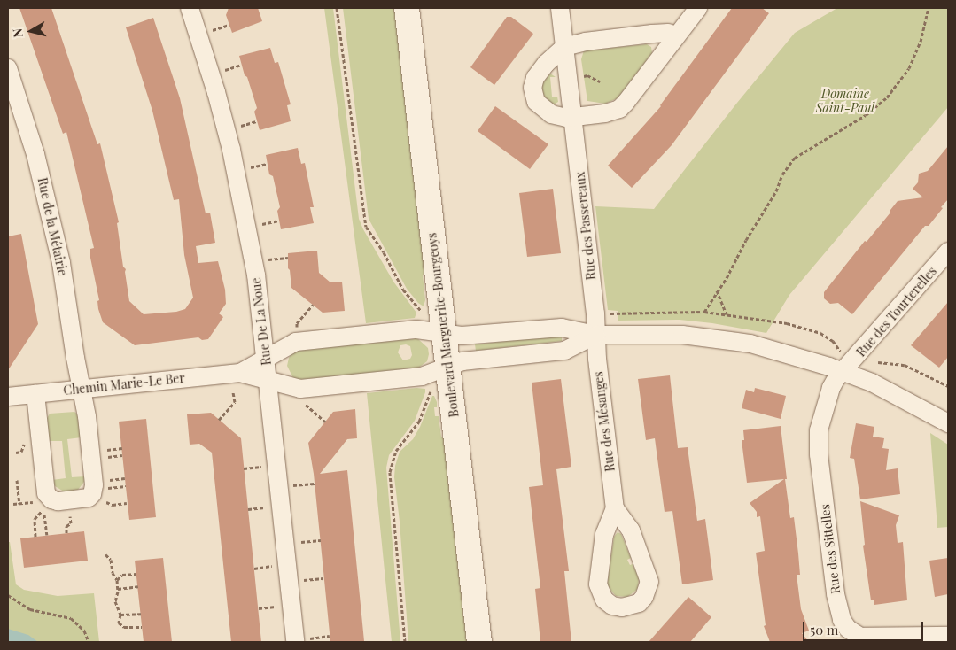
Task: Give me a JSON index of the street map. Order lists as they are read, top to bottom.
{
  "streets": {
    "street": [
      "Rue des Passereaux",
      "Rue de la Métairie",
      "Rue des Tourterelles",
      "Rue De La Noue",
      "Boulevard Marguerite-Bourgeoys",
      "Chemin Marie-Le Ber",
      "Rue des Mésanges",
      "Rue des Sittelles"
    ]
  },
  "crossings": [
    ["Rue des Passereaux", "Chemin Marie-Le Ber"],
    ["Rue des Passereaux", "Rue des Mésanges"],
    ["Rue de la Métairie", "Chemin Marie-Le Ber"],
    ["Rue des Tourterelles", "Rue des Sittelles"],
    ["Rue De La Noue", "Chemin Marie-Le Ber"],
    ["Boulevard Marguerite-Bourgeoys", "Chemin Marie-Le Ber"],
    ["Chemin Marie-Le Ber", "Rue des Mésanges"]
  ],
  "parks": ["Domaine Saint-Paul"],
  "scale_bar": "50 m",
  "north": "left"
}
